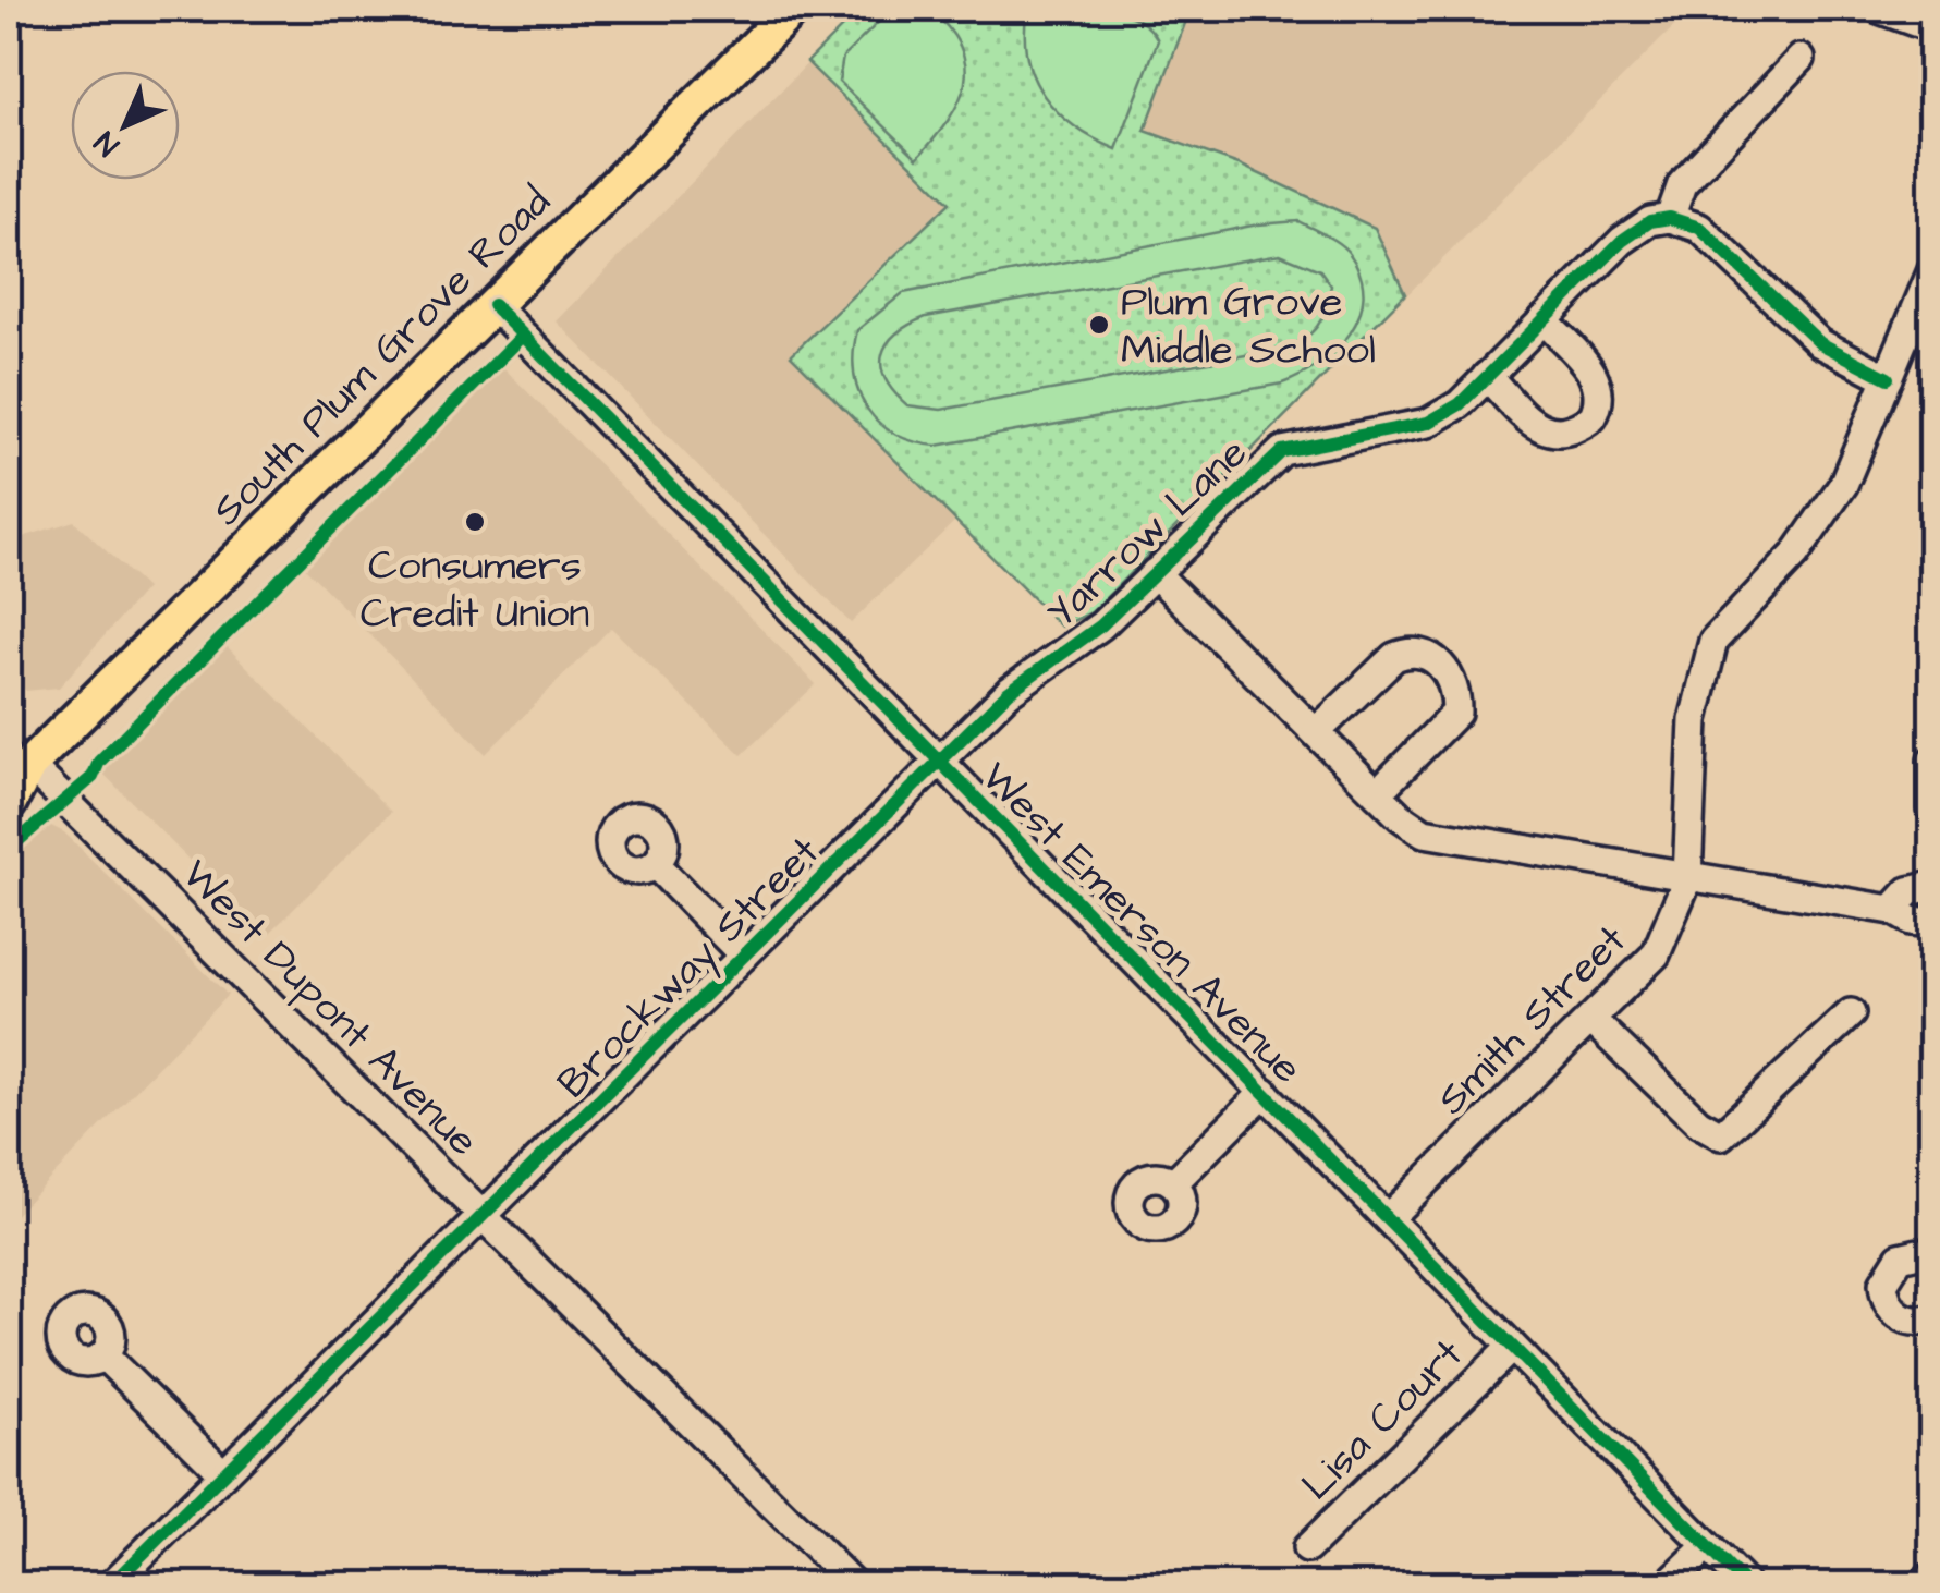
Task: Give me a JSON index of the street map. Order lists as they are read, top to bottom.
{
  "streets": {
    "main road": ["South Plum Grove Road"],
    "street": [
      "Yarrow Lane",
      "West Emerson Avenue",
      "Brockway Street",
      "West Dupont Avenue",
      "Smith Street",
      "Lisa Court"
    ]
  },
  "crossings": [
    ["South Plum Grove Road", "West Emerson Avenue"],
    ["South Plum Grove Road", "West Dupont Avenue"],
    ["Yarrow Lane", "West Emerson Avenue"],
    ["Yarrow Lane", "Brockway Street"],
    ["West Emerson Avenue", "Brockway Street"],
    ["West Emerson Avenue", "Smith Street"],
    ["West Emerson Avenue", "Lisa Court"],
    ["Brockway Street", "West Dupont Avenue"]
  ],
  "places": ["Plum Grove Middle School", "Consumers Credit Union"],
  "north": "bottom left"
}
